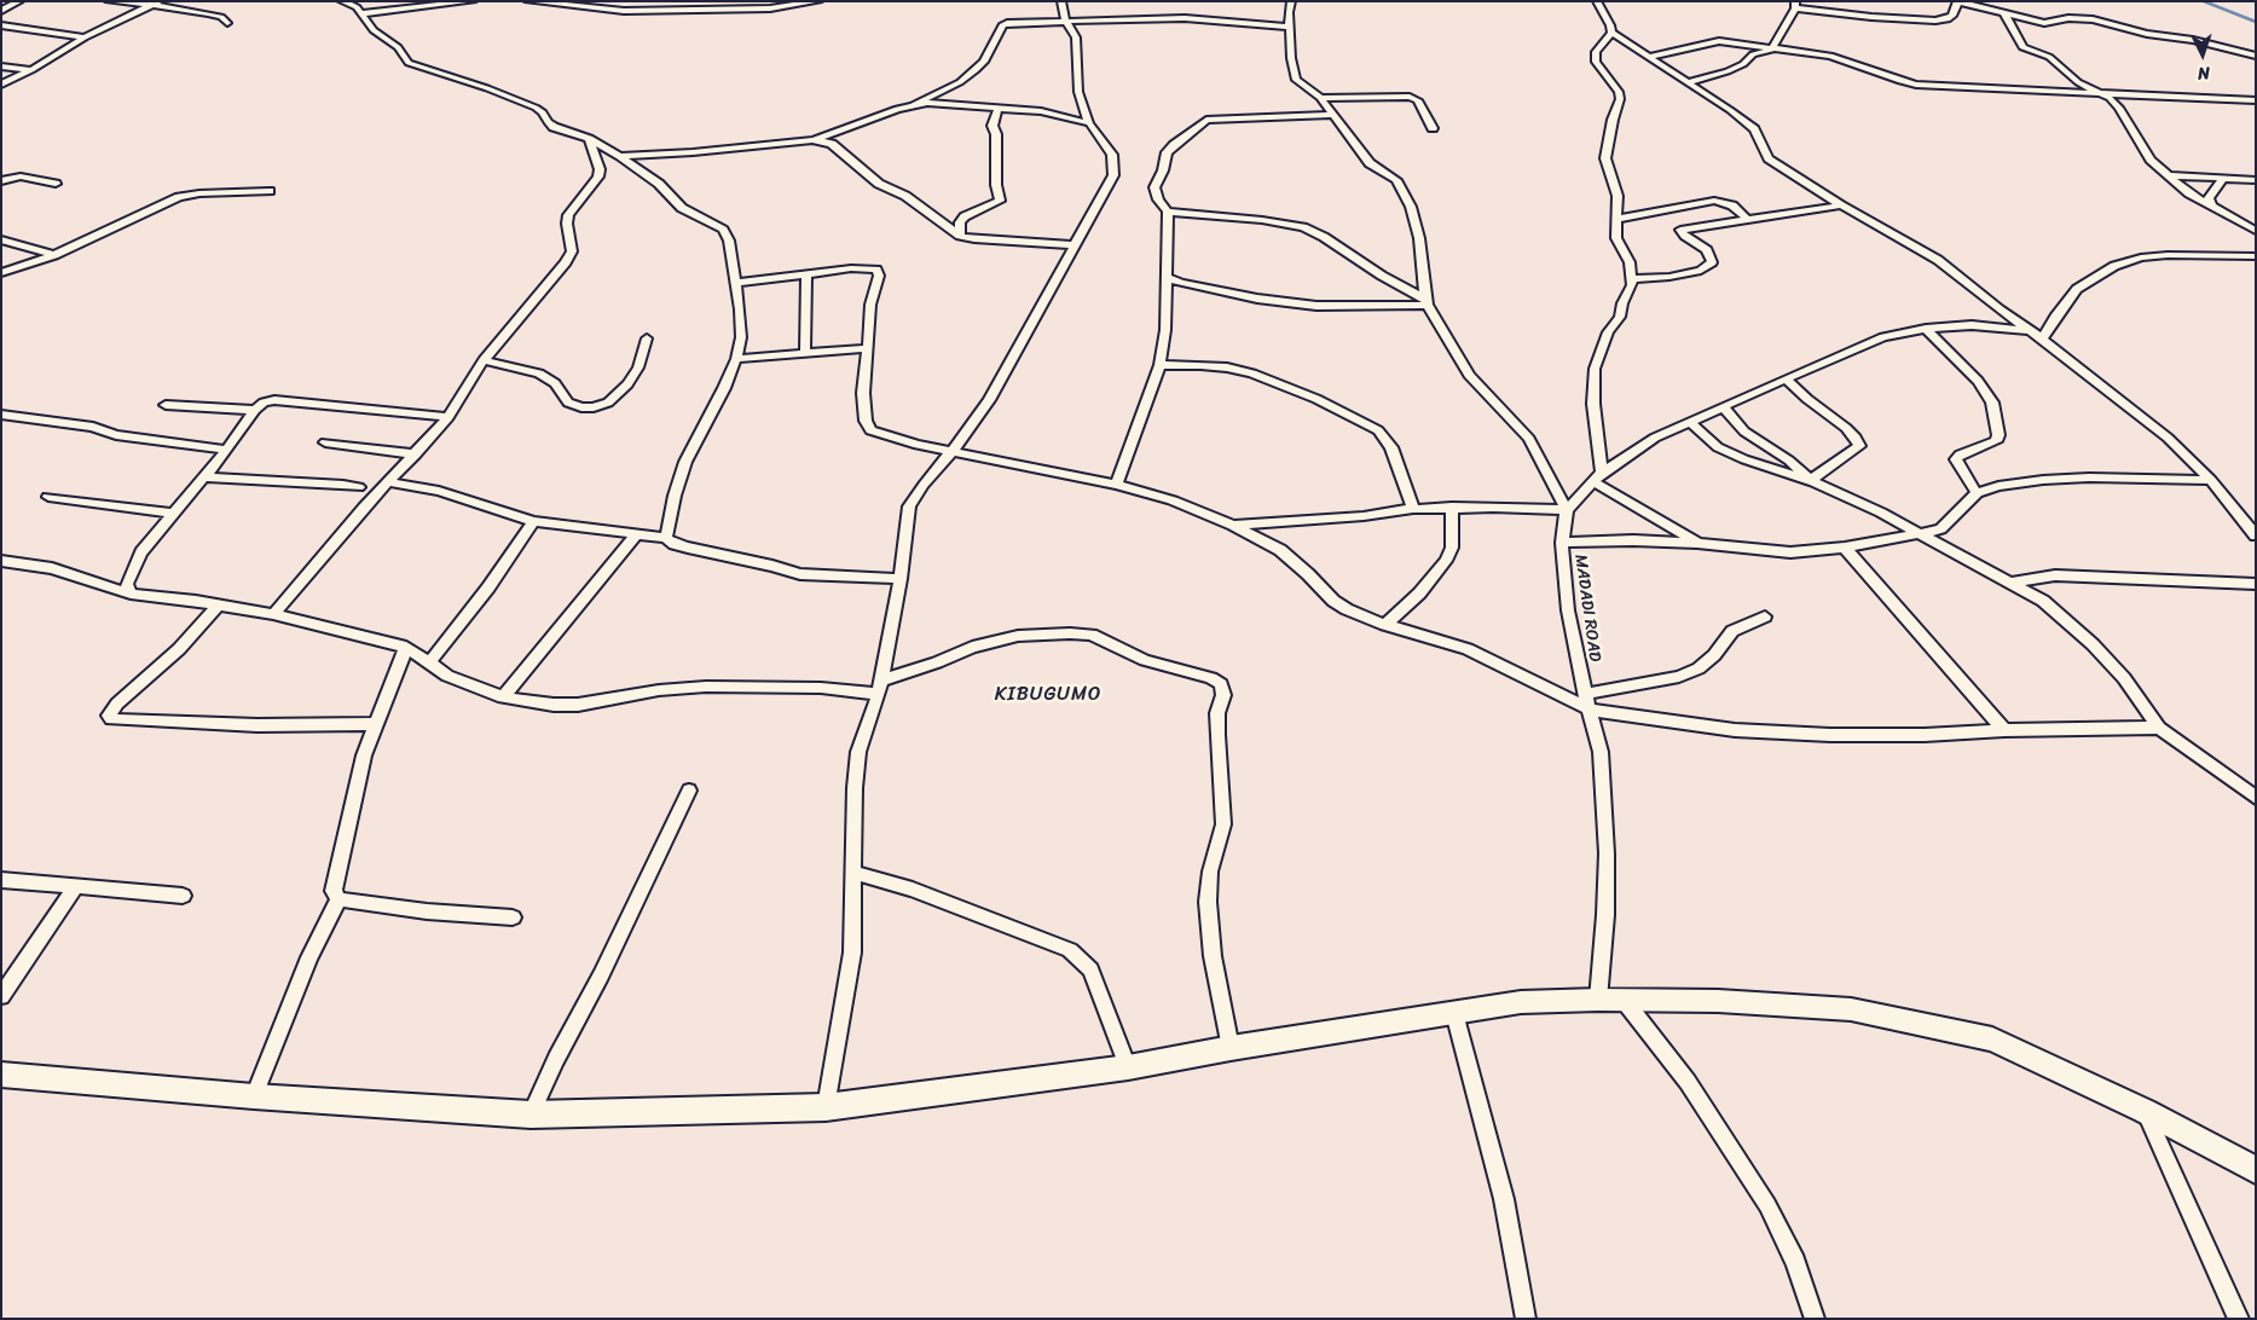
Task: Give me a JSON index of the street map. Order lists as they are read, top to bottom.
{
  "streets": {
    "street": ["MADADI ROAD"]
  },
  "districts": ["KIBUGUMO"],
  "north": "bottom"
}
